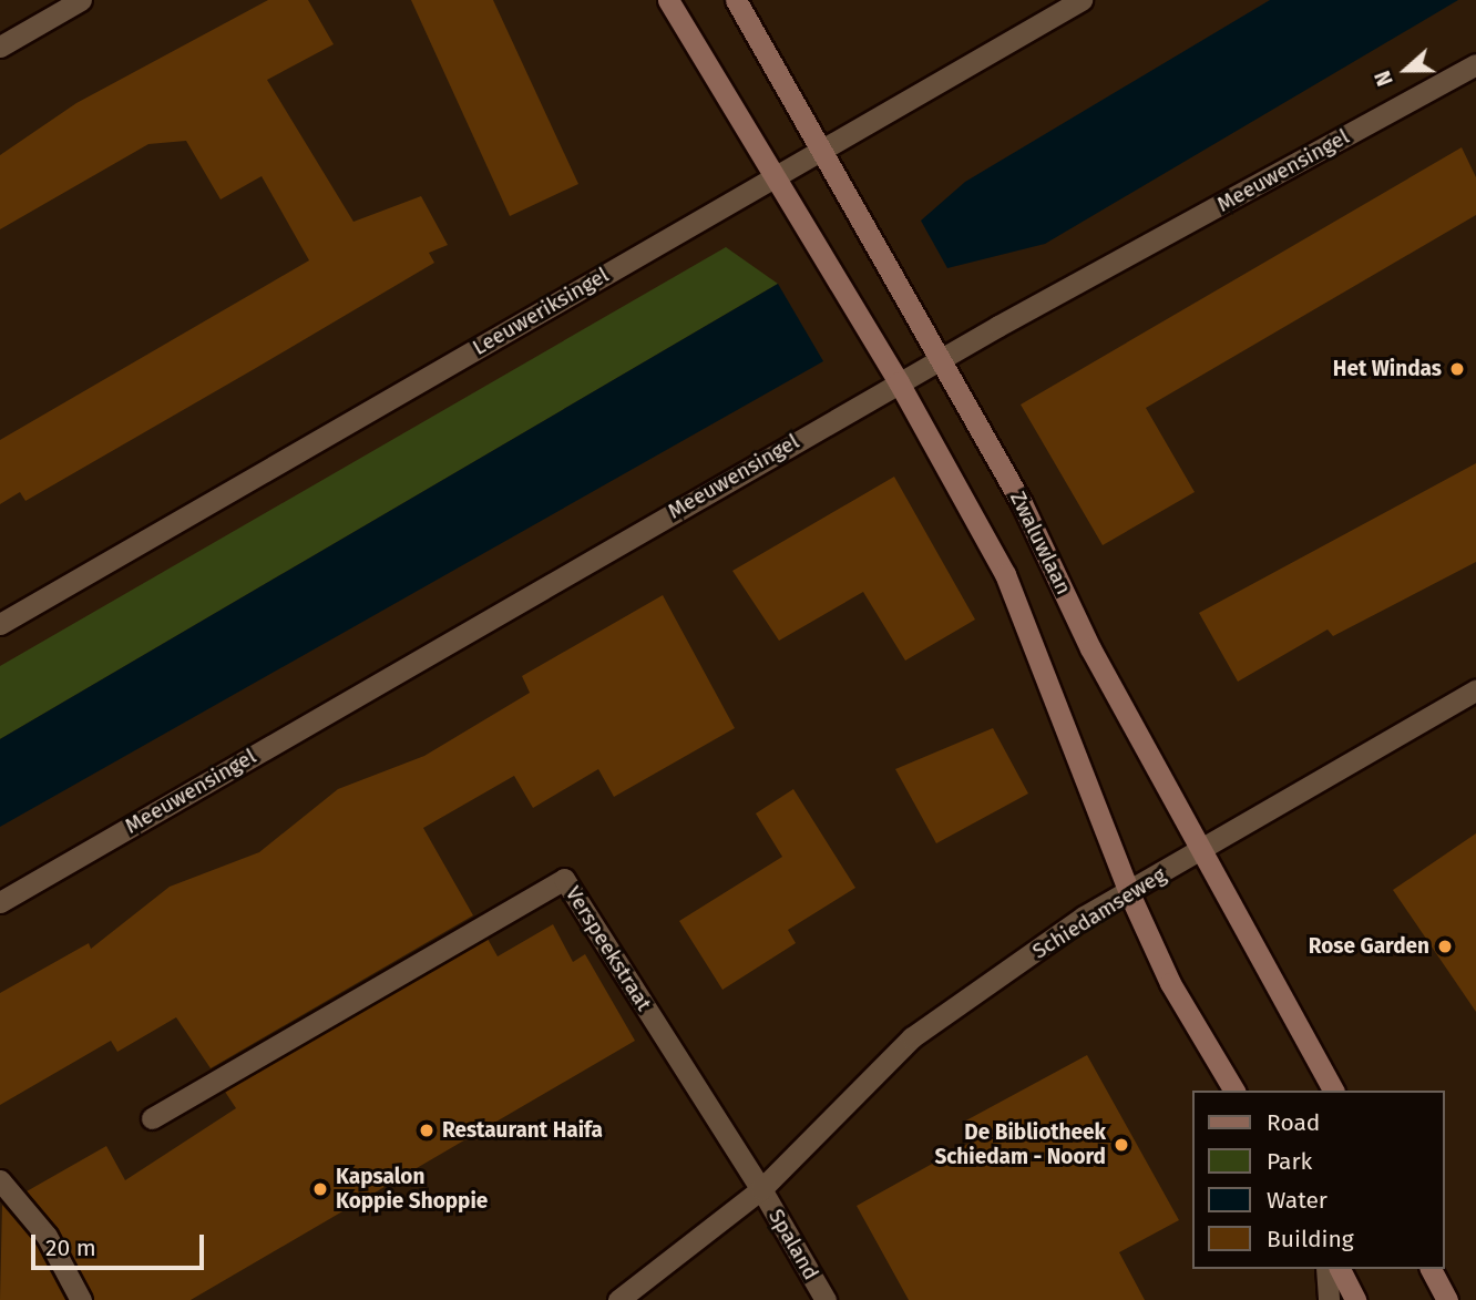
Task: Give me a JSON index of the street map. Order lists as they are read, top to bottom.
{
  "streets": {
    "main road": ["Zwaluwlaan"],
    "street": [
      "Meeuwensingel",
      "Leeuweriksingel",
      "Schiedamseweg",
      "Verspeekstraat",
      "Spaland"
    ]
  },
  "crossings": [
    ["Meeuwensingel", "Zwaluwlaan"],
    ["Leeuweriksingel", "Zwaluwlaan"],
    ["Zwaluwlaan", "Schiedamseweg"],
    ["Schiedamseweg", "Verspeekstraat"],
    ["Schiedamseweg", "Spaland"],
    ["Verspeekstraat", "Spaland"]
  ],
  "places": [
    "Het Windas",
    "Rose Garden",
    "Restaurant Haifa",
    "De Bibliotheek Schiedam - Noord",
    "Kapsalon Koppie Shoppie"
  ],
  "legend": [
    "Road",
    "Park",
    "Water",
    "Building"
  ],
  "scale_bar": "20 m",
  "north": "left"
}
